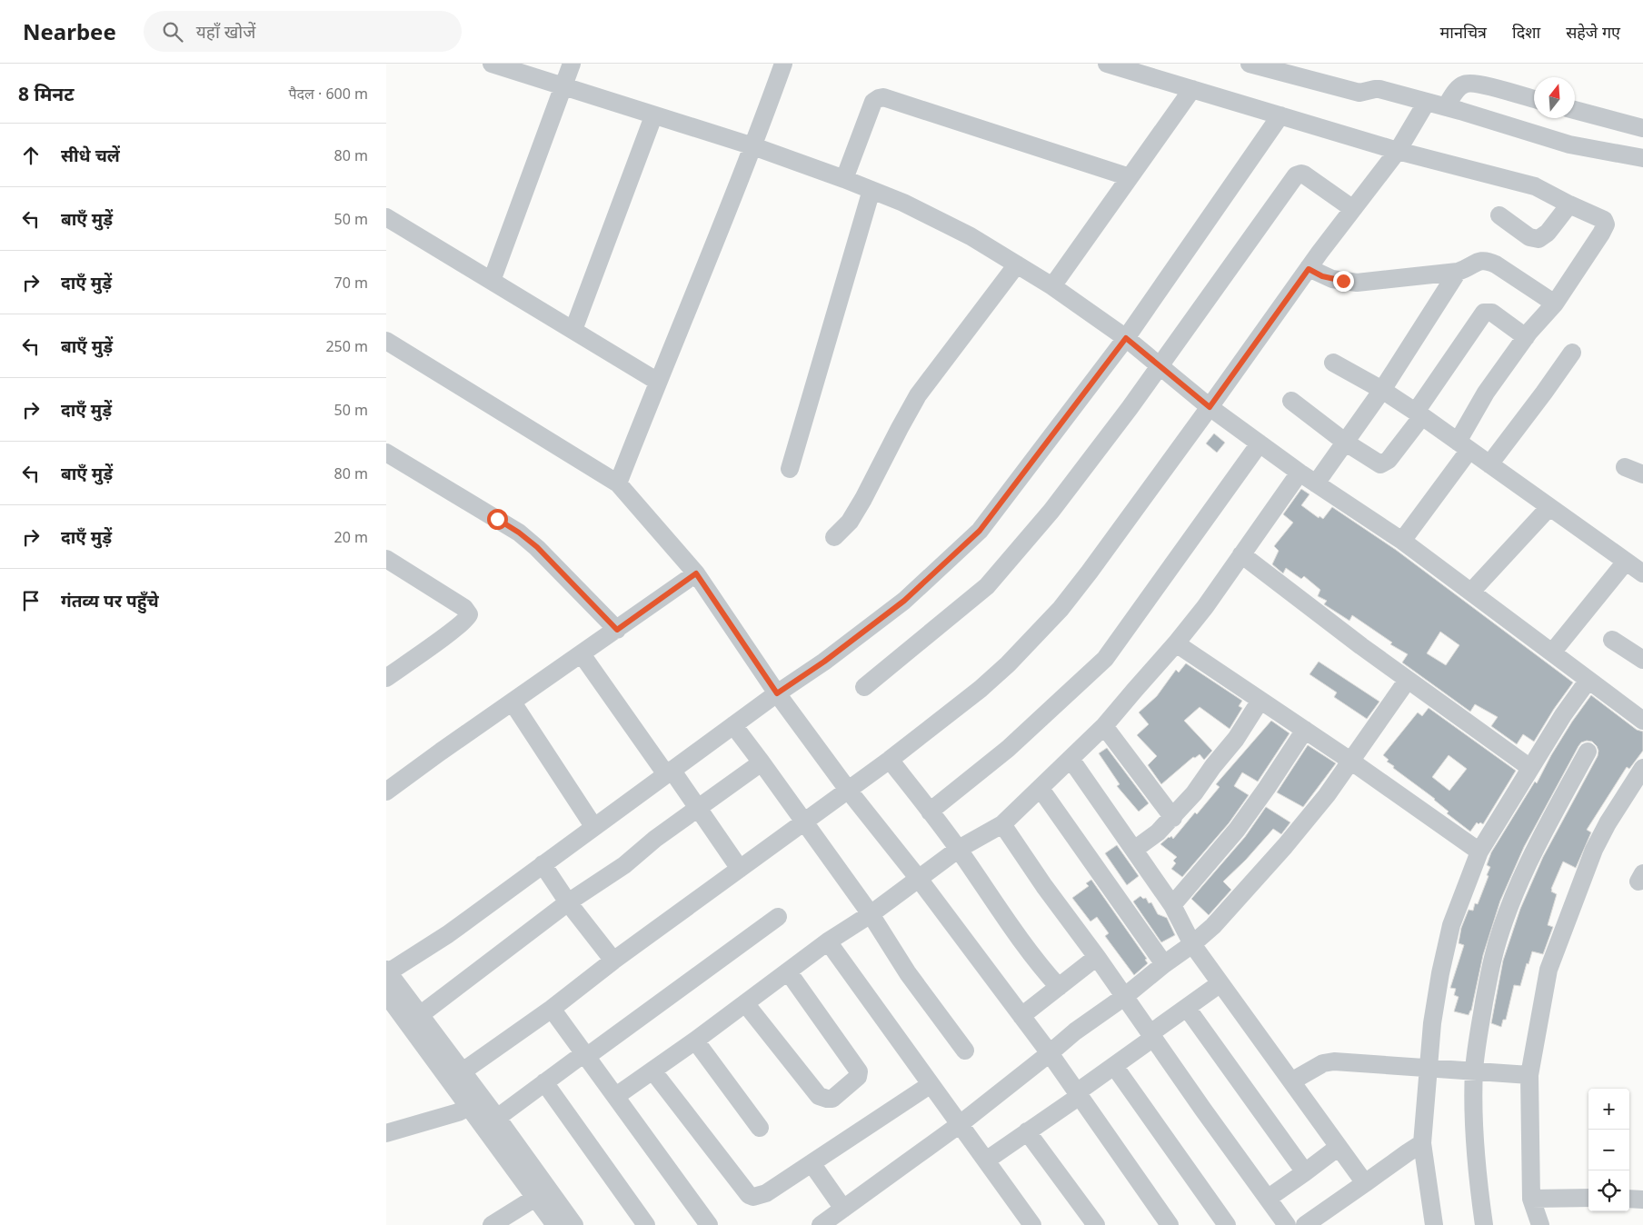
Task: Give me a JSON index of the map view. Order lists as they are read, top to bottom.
{
  "north": "top",
  "page": {
    "header": "Nearbee",
    "search": "यहाँ खोजें",
    "nav": ["मानचित्र", "दिशा", "सहेजे गए"],
    "heading": ["8 मिनट", "पैदल · 600 m"],
    "list": [
      ["सीधे चलें", "80 m"],
      ["बाएँ मुड़ें", "50 m"],
      ["दाएँ मुड़ें", "70 m"],
      ["बाएँ मुड़ें", "250 m"],
      ["दाएँ मुड़ें", "50 m"],
      ["बाएँ मुड़ें", "80 m"],
      ["दाएँ मुड़ें", "20 m"],
      "गंतव्य पर पहुँचे"
    ],
    "map_buttons": ["+", "−"]
  }
}
